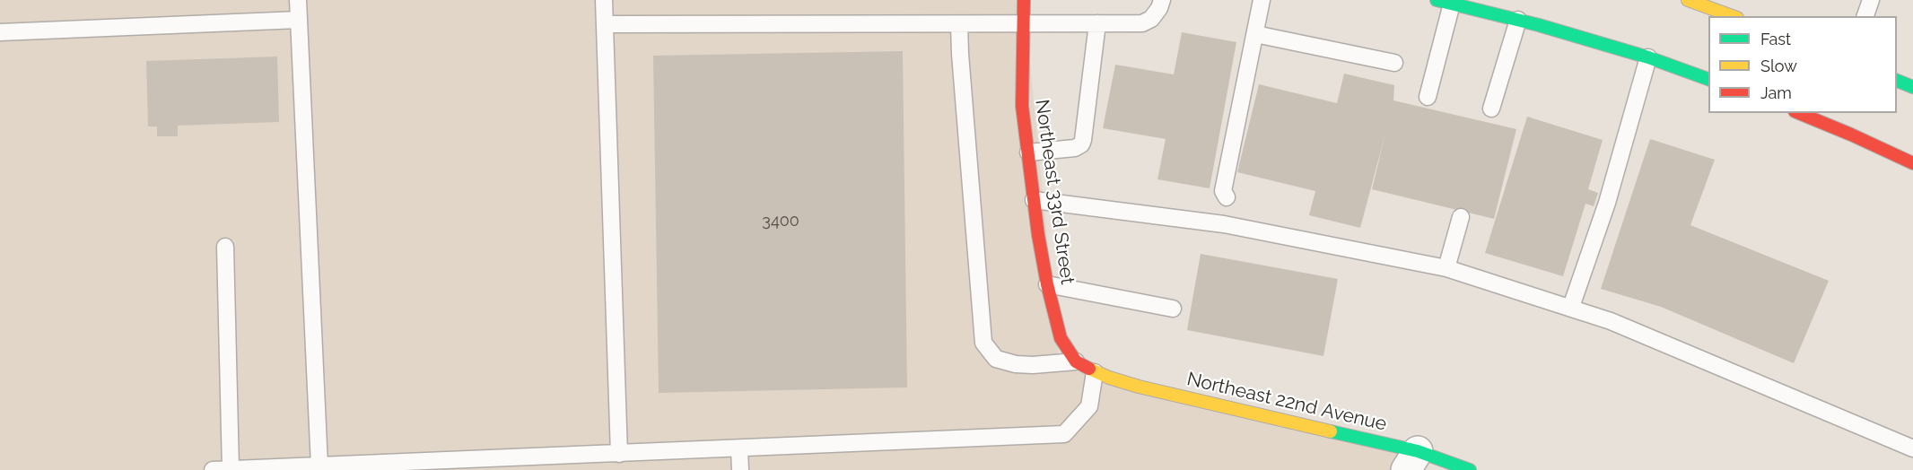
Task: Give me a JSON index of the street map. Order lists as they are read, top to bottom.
{
  "streets": {
    "street": ["Northeast 33rd Street", "Northeast 22nd Avenue"]
  },
  "crossings": [
    ["Northeast 33rd Street", "Northeast 22nd Avenue"]
  ],
  "house_numbers": ["3400"],
  "legend": ["Fast", "Slow", "Jam"]
}
